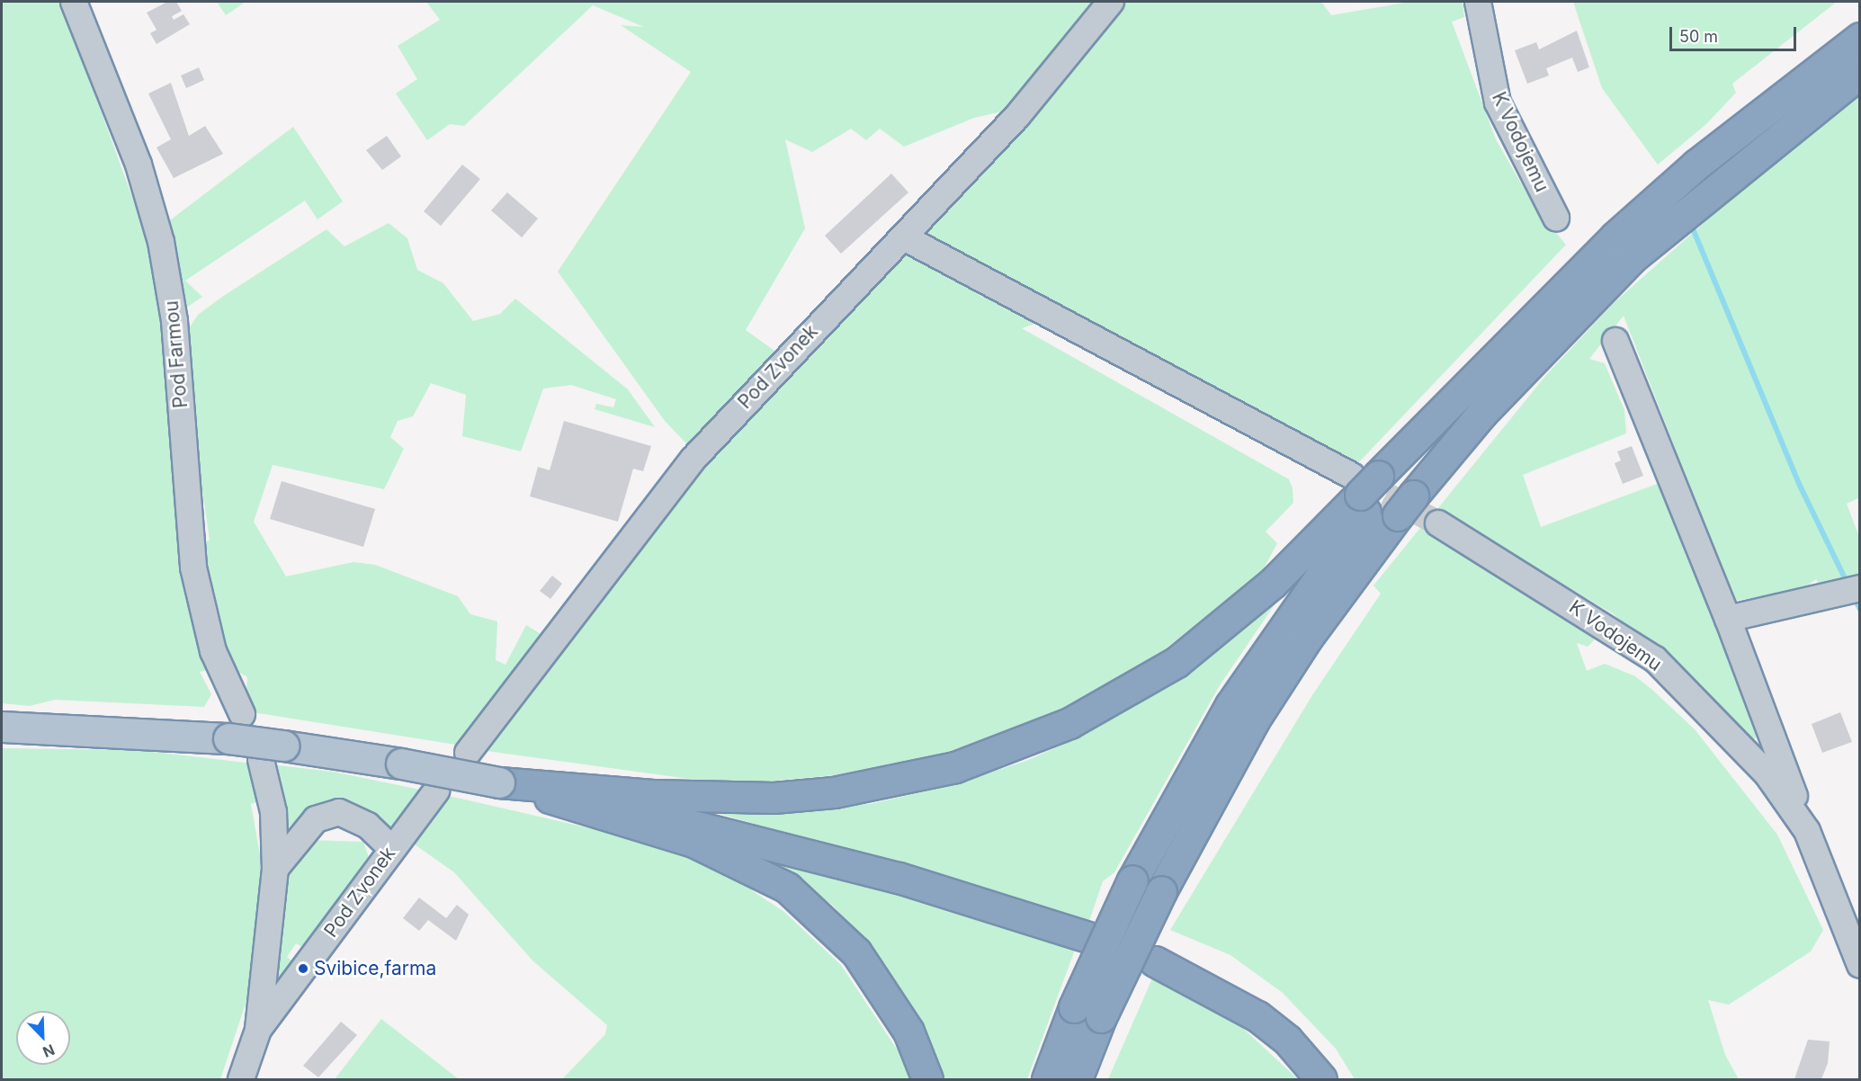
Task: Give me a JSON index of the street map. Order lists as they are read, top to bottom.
{
  "streets": {
    "street": ["K Vodojemu", "Pod Farmou", "Pod Zvonek"]
  },
  "places": ["Svibice,farma"],
  "scale_bar": "50 m",
  "north": "bottom right"
}
